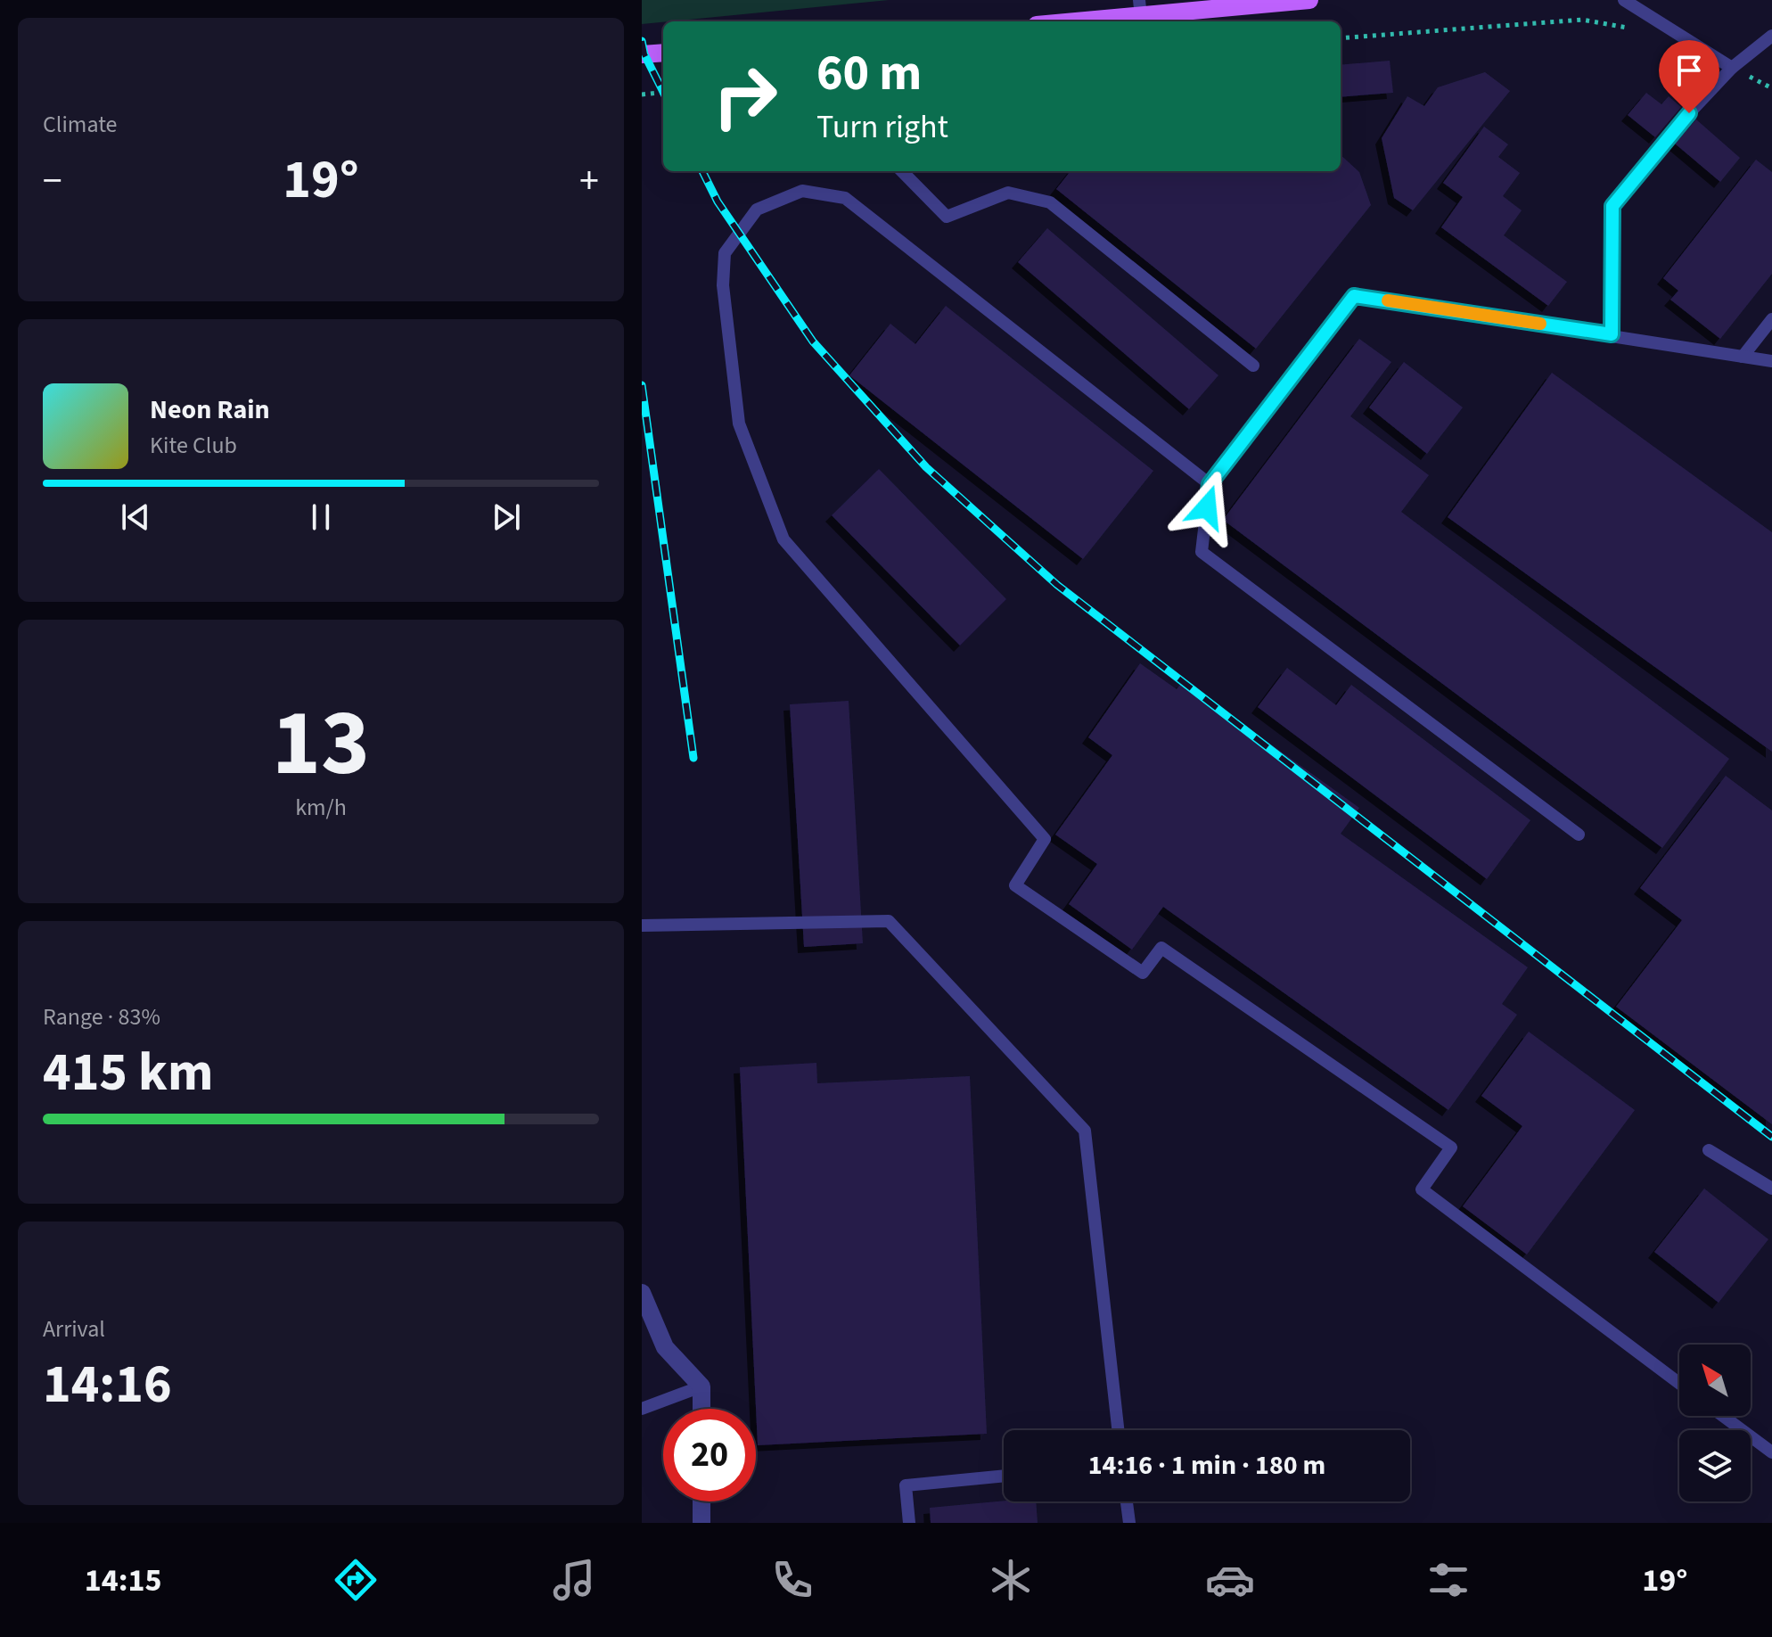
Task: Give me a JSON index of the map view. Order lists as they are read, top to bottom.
{
  "north": "top left",
  "page": {
    "tile": [
      "Climate",
      ["13", "km/h"],
      ["Range · 83%", "415 km"],
      ["Arrival", "14:16"]
    ],
    "turn": ["60 m", "Turn right"],
    "heat": ["−", "19°", "+"],
    "song": ["Neon Rain", "Kite Club"],
    "limit": "20",
    "trip": "14:16 · 1 min · 180 m",
    "tabs": ["14:15", "19°"]
  }
}
